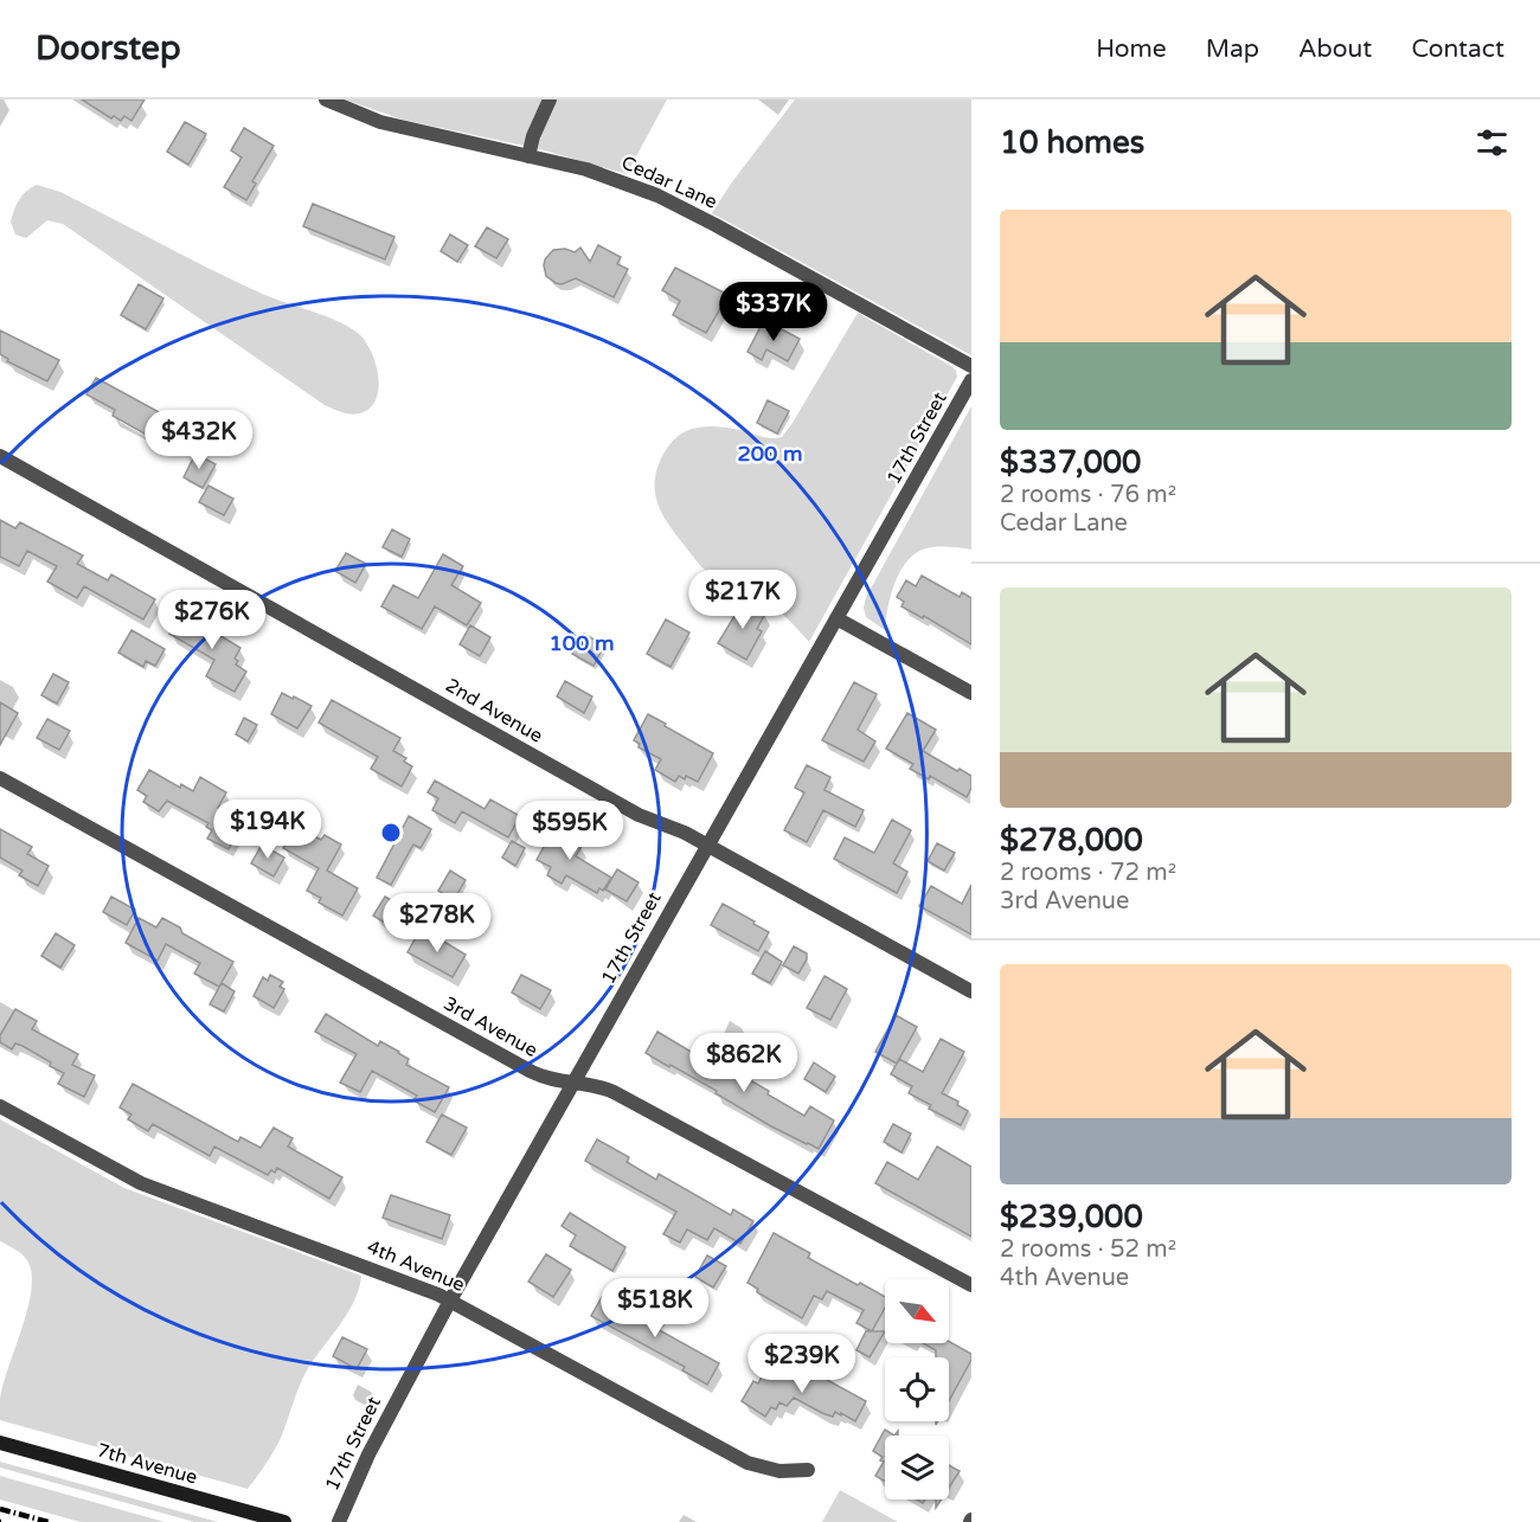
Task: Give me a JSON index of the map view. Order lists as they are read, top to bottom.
{
  "streets": {
    "street": [
      "Cedar Lane",
      "17th Street",
      "2nd Avenue",
      "3rd Avenue",
      "4th Avenue",
      "7th Avenue"
    ]
  },
  "crossings": [
    ["17th Street", "2nd Avenue"],
    ["17th Street", "3rd Avenue"],
    ["17th Street", "4th Avenue"]
  ],
  "north": "bottom right",
  "page": {
    "header": "Doorstep",
    "nav": [
      "Home",
      "Map",
      "About",
      "Contact"
    ],
    "heading": "10 homes",
    "list": [
      {
        "name": "$337,000",
        "note": "2 rooms · 76 m² · Cedar Lane"
      },
      {
        "name": "$278,000",
        "note": "2 rooms · 72 m² · 3rd Avenue"
      },
      {
        "name": "$239,000",
        "note": "2 rooms · 52 m² · 4th Avenue"
      }
    ],
    "price": [
      "$337K",
      "$432K",
      "$217K",
      "$276K",
      "$194K",
      "$595K",
      "$278K",
      "$862K",
      "$518K",
      "$239K"
    ]
  },
  "rings": ["200 m", "100 m"]
}
